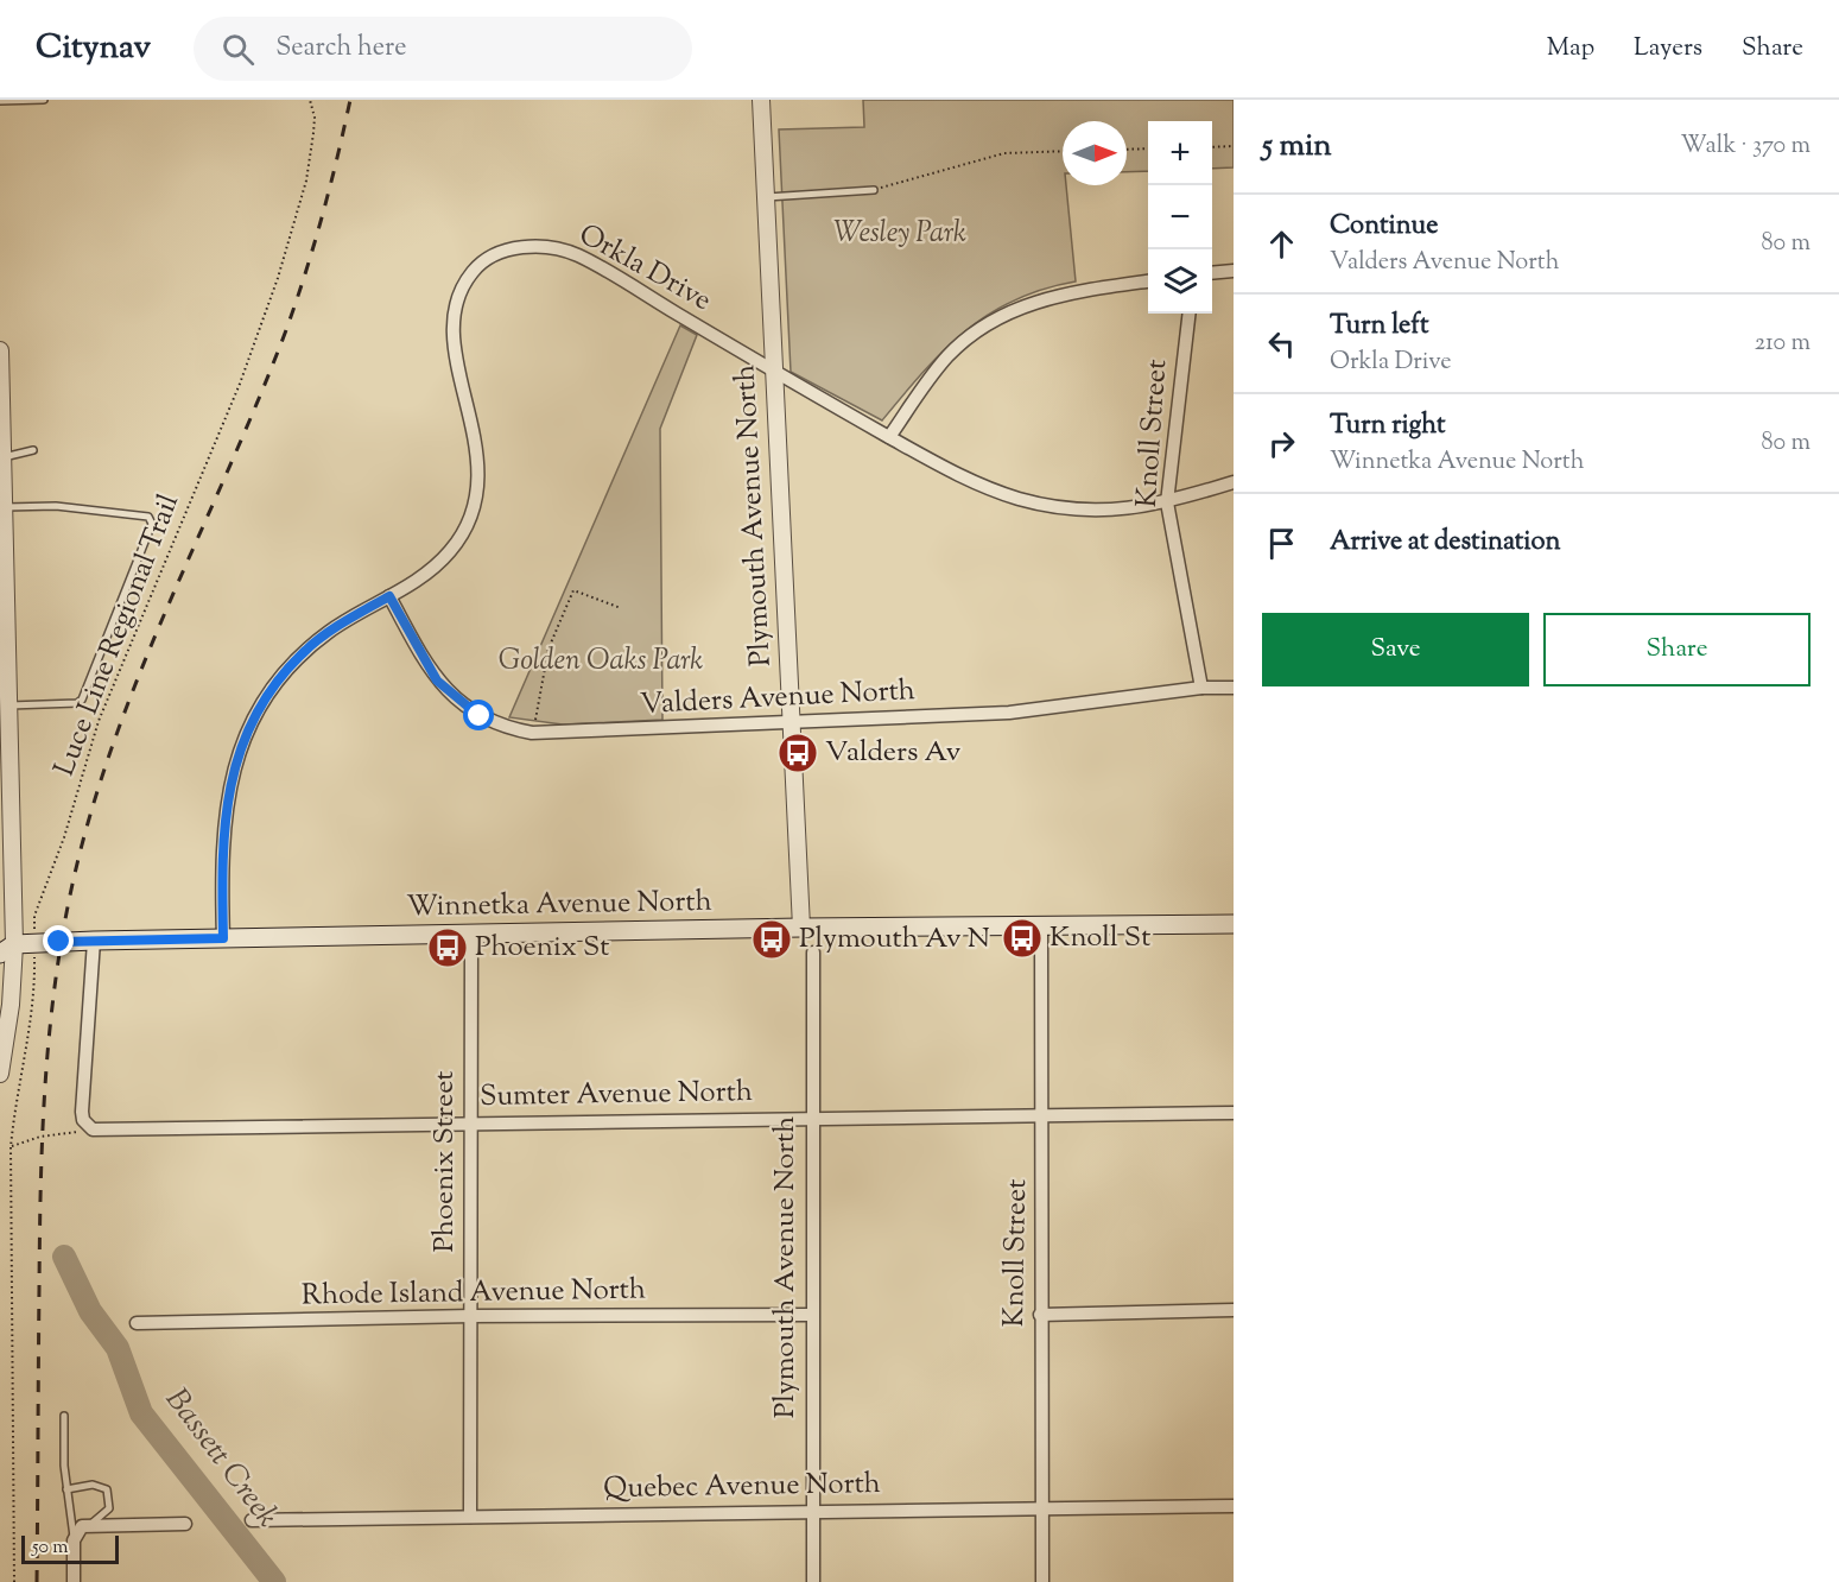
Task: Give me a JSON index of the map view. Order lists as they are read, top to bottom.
{
  "streets": {
    "main road": ["Winnetka Avenue North"],
    "street": [
      "Orkla Drive",
      "Knoll Street",
      "Plymouth Avenue North",
      "Valders Avenue North",
      "Sumter Avenue North",
      "Phoenix Street",
      "Rhode Island Avenue North",
      "Quebec Avenue North"
    ],
    "path": ["Luce Line Regional Trail"]
  },
  "crossings": [
    ["Orkla Drive", "Knoll Street"],
    ["Orkla Drive", "Plymouth Avenue North"],
    ["Orkla Drive", "Valders Avenue North"],
    ["Orkla Drive", "Winnetka Avenue North"],
    ["Knoll Street", "Valders Avenue North"],
    ["Knoll Street", "Winnetka Avenue North"],
    ["Knoll Street", "Sumter Avenue North"],
    ["Knoll Street", "Quebec Avenue North"],
    ["Plymouth Avenue North", "Valders Avenue North"],
    ["Plymouth Avenue North", "Winnetka Avenue North"],
    ["Plymouth Avenue North", "Sumter Avenue North"],
    ["Plymouth Avenue North", "Rhode Island Avenue North"],
    ["Plymouth Avenue North", "Quebec Avenue North"],
    ["Luce Line Regional Trail", "Winnetka Avenue North"],
    ["Winnetka Avenue North", "Phoenix Street"],
    ["Sumter Avenue North", "Phoenix Street"],
    ["Phoenix Street", "Rhode Island Avenue North"],
    ["Phoenix Street", "Quebec Avenue North"]
  ],
  "water": ["Bassett Creek"],
  "parks": ["Wesley Park", "Golden Oaks Park"],
  "places": {
    "bus stop": [
      "Valders Av",
      "Knoll St",
      "Plymouth Av N",
      "Phoenix St"
    ]
  },
  "scale_bar": "50 m",
  "north": "right",
  "page": {
    "header": "Citynav",
    "search": "Search here",
    "nav": ["Map", "Layers", "Share"],
    "heading": ["5 min", "Walk · 370 m"],
    "map_buttons": ["+", "−"],
    "list": [
      ["Continue", "Valders Avenue North", "80 m"],
      ["Turn left", "Orkla Drive", "210 m"],
      ["Turn right", "Winnetka Avenue North", "80 m"],
      "Arrive at destination"
    ],
    "buttons": ["Save", "Share"],
    "scale": "50 m"
  }
}
